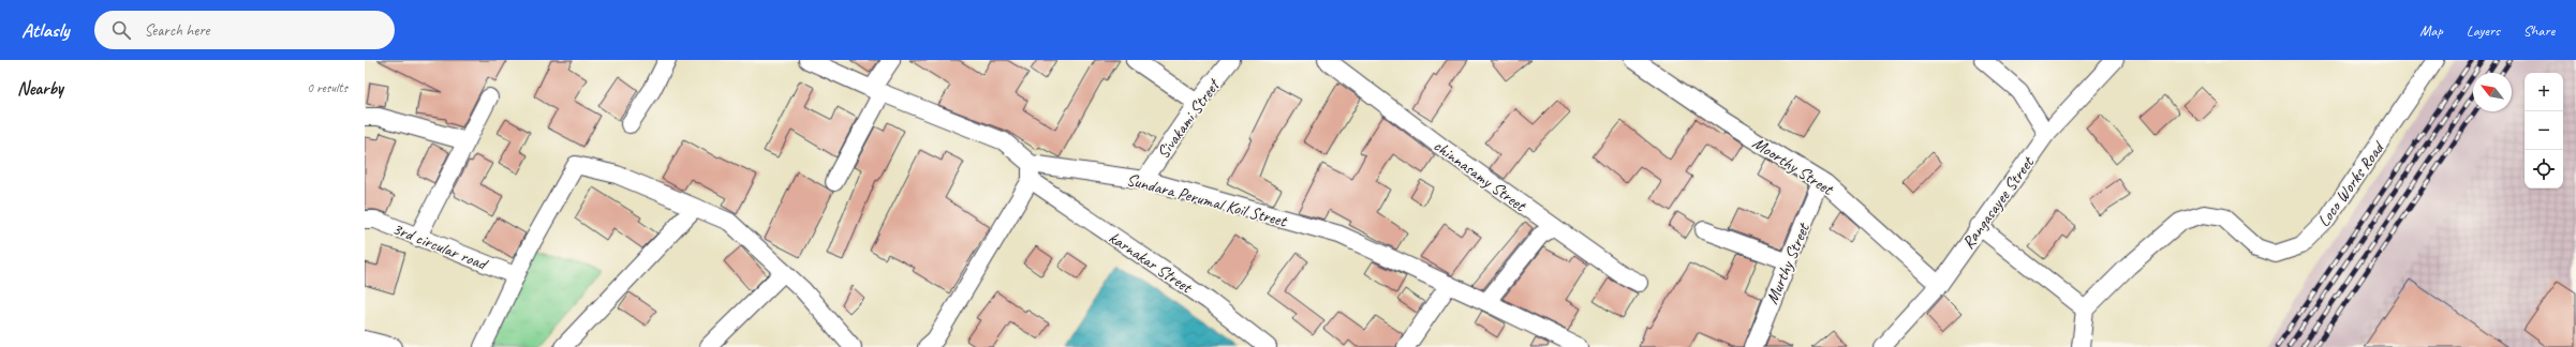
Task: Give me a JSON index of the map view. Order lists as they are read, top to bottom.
{
  "streets": {
    "street": [
      "Sivakami Street",
      "Moorthy Street",
      "chinnasamy Street",
      "Loco Works Road",
      "Sundara Perumal Koil Street",
      "Rangasayee Street",
      "3rd circular road",
      "karnakar Street",
      "Murthy Street"
    ]
  },
  "crossings": [
    ["Sivakami Street", "Sundara Perumal Koil Street"],
    ["Moorthy Street", "Rangasayee Street"],
    ["Moorthy Street", "Murthy Street"],
    ["Sundara Perumal Koil Street", "karnakar Street"]
  ],
  "north": "top left",
  "page": {
    "header": "Atlasly",
    "search": "Search here",
    "nav": ["Map", "Layers", "Share"],
    "heading": ["Nearby", "0 results"],
    "map_buttons": ["+", "−"]
  }
}
